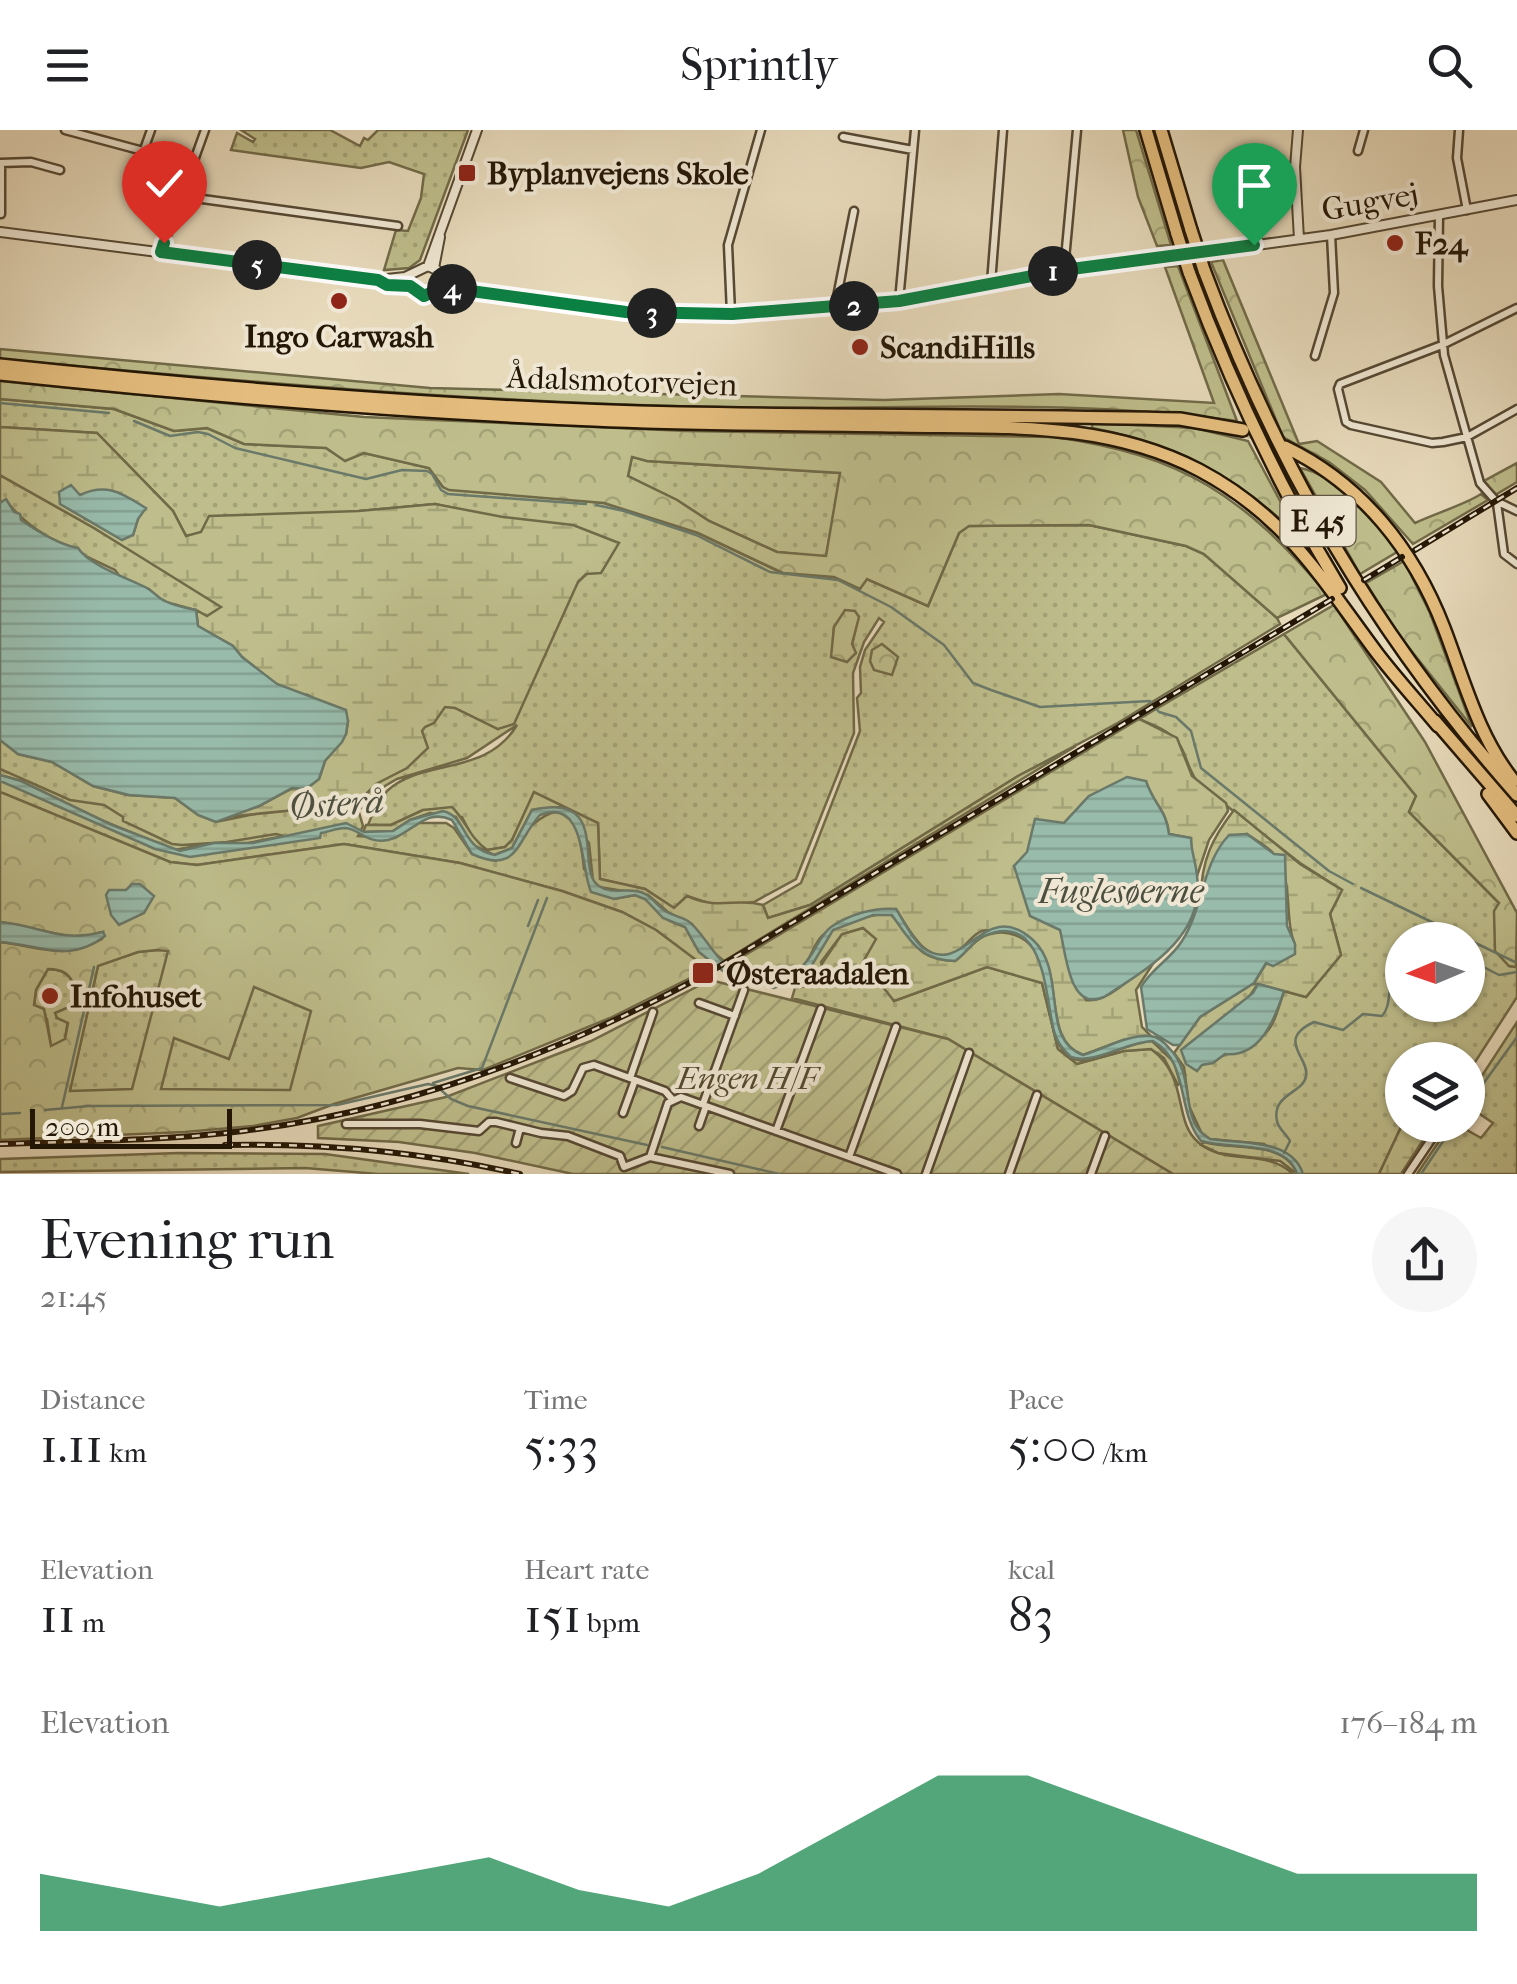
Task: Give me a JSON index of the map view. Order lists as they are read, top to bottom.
{
  "streets": {
    "highway": ["Ådalsmotorvejen", "E 45"],
    "street": ["Gugvej"]
  },
  "crossings": [
    ["Ådalsmotorvejen", "E 45"]
  ],
  "water": ["Østerå", "Fuglesøerne"],
  "parks": ["Engen H/F"],
  "places": {
    "transit": ["Byplanvejens Skole", "Østeraadalen"],
    "other": [
      "F24",
      "Ingo Carwash",
      "ScandiHills",
      "Infohuset"
    ]
  },
  "scale_bar": "200 m",
  "north": "left",
  "page": {
    "header": "Sprintly",
    "pins": [
      "5",
      "1",
      "4",
      "2",
      "3"
    ],
    "scale": "200 m",
    "heading": ["Evening run", "21:45"],
    "stats": [
      ["Distance", "1.11 km"],
      ["Time", "5:33"],
      ["Pace", "5:00 /km"],
      ["Elevation", "11 m"],
      ["Heart rate", "151 bpm"],
      ["kcal", "83"]
    ],
    "chart": ["Elevation", "176–184 m"]
  }
}
